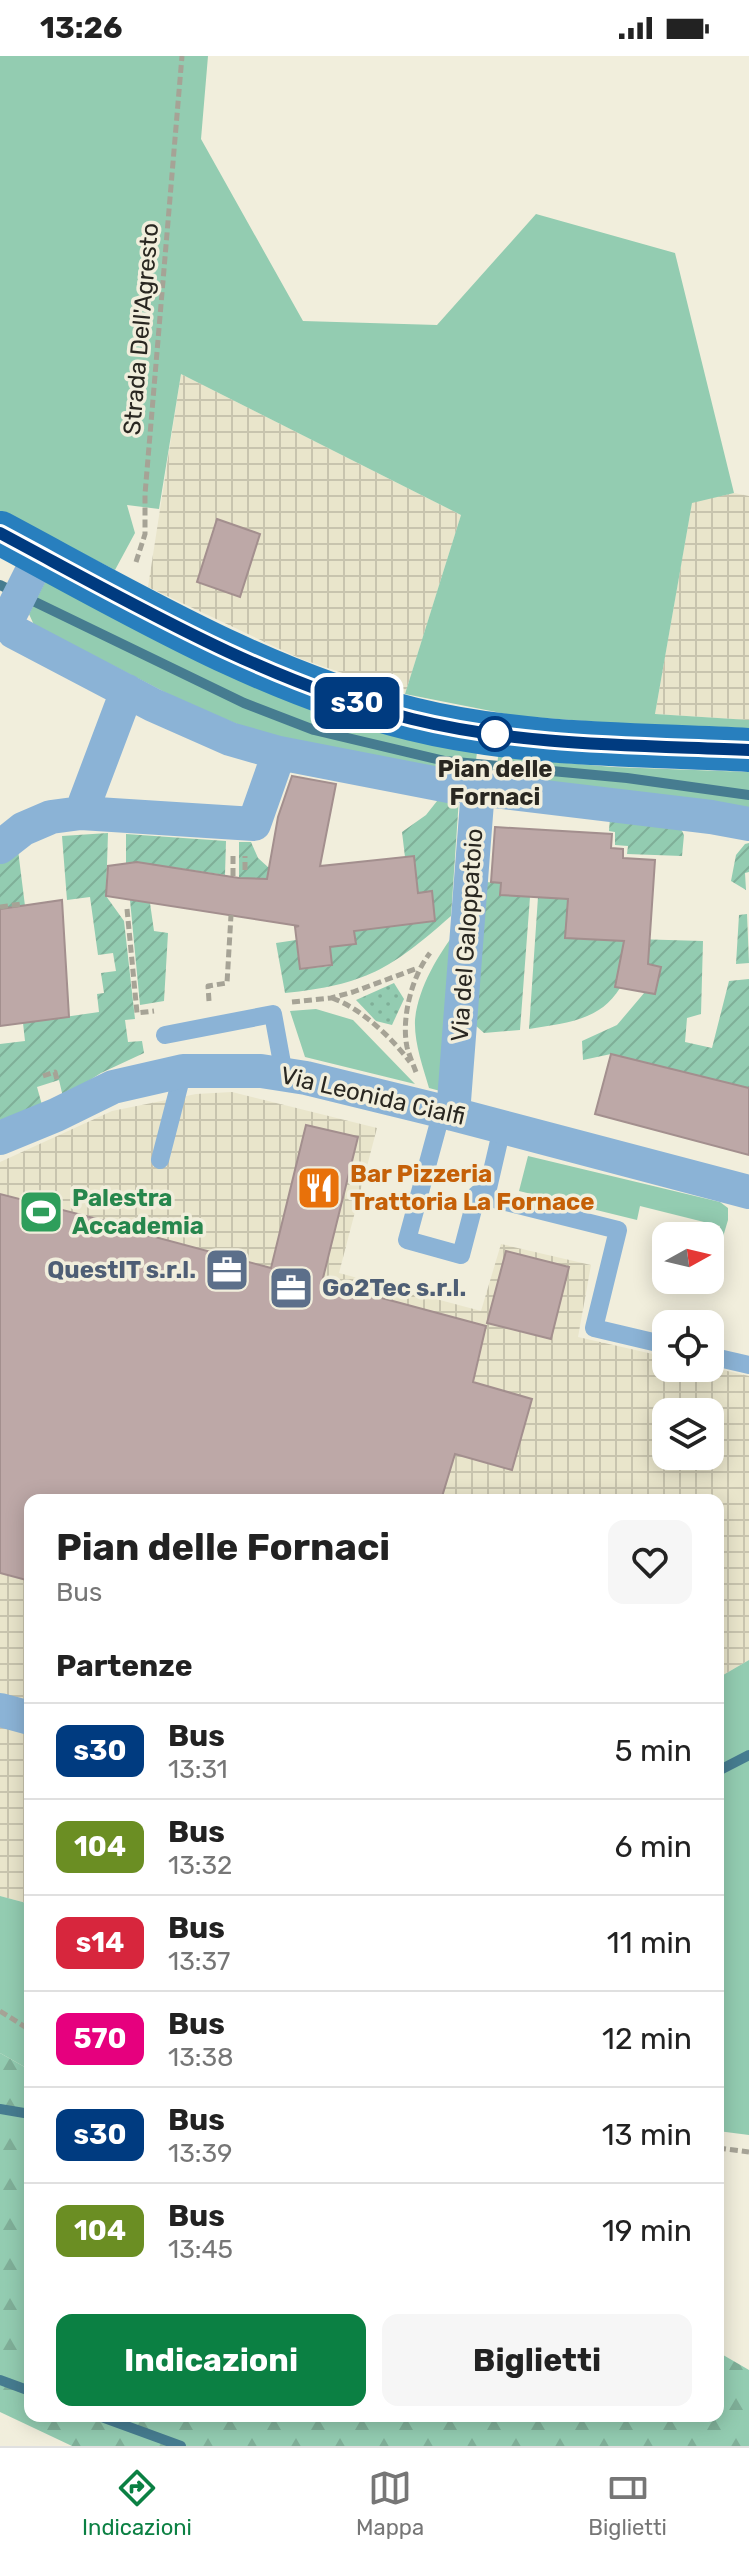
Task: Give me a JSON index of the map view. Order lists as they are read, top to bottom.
{
  "streets": {
    "street": ["Via del Galoppatoio", "Via Leonida Cialfi"],
    "path": ["Strada Dell'Agresto"]
  },
  "crossings": [
    ["Via del Galoppatoio", "Via Leonida Cialfi"]
  ],
  "places": {
    "other": ["Pian delle Fornaci"],
    "restaurant": ["Bar Pizzeria Trattoria La Fornace"],
    "sports": ["Palestra Accademia"],
    "office": ["QuestIT s.r.l.", "Go2Tec s.r.l."]
  },
  "lines": ["bus line s30"],
  "north": "right",
  "page": {
    "status": "13:26",
    "on_map": "s30",
    "heading": [
      ["Pian delle Fornaci", "Bus"],
      "Partenze"
    ],
    "list": [
      {
        "mark": "s30",
        "name": "Bus",
        "note": "13:31",
        "value": "5 min"
      },
      {
        "mark": "104",
        "name": "Bus",
        "note": "13:32",
        "value": "6 min"
      },
      {
        "mark": "s14",
        "name": "Bus",
        "note": "13:37",
        "value": "11 min"
      },
      {
        "mark": "570",
        "name": "Bus",
        "note": "13:38",
        "value": "12 min"
      },
      {
        "mark": "s30",
        "name": "Bus",
        "note": "13:39",
        "value": "13 min"
      },
      {
        "mark": "104",
        "name": "Bus",
        "note": "13:45",
        "value": "19 min"
      }
    ],
    "buttons": ["Indicazioni", "Biglietti"],
    "tabs": ["Indicazioni", "Mappa", "Biglietti"]
  }
}
